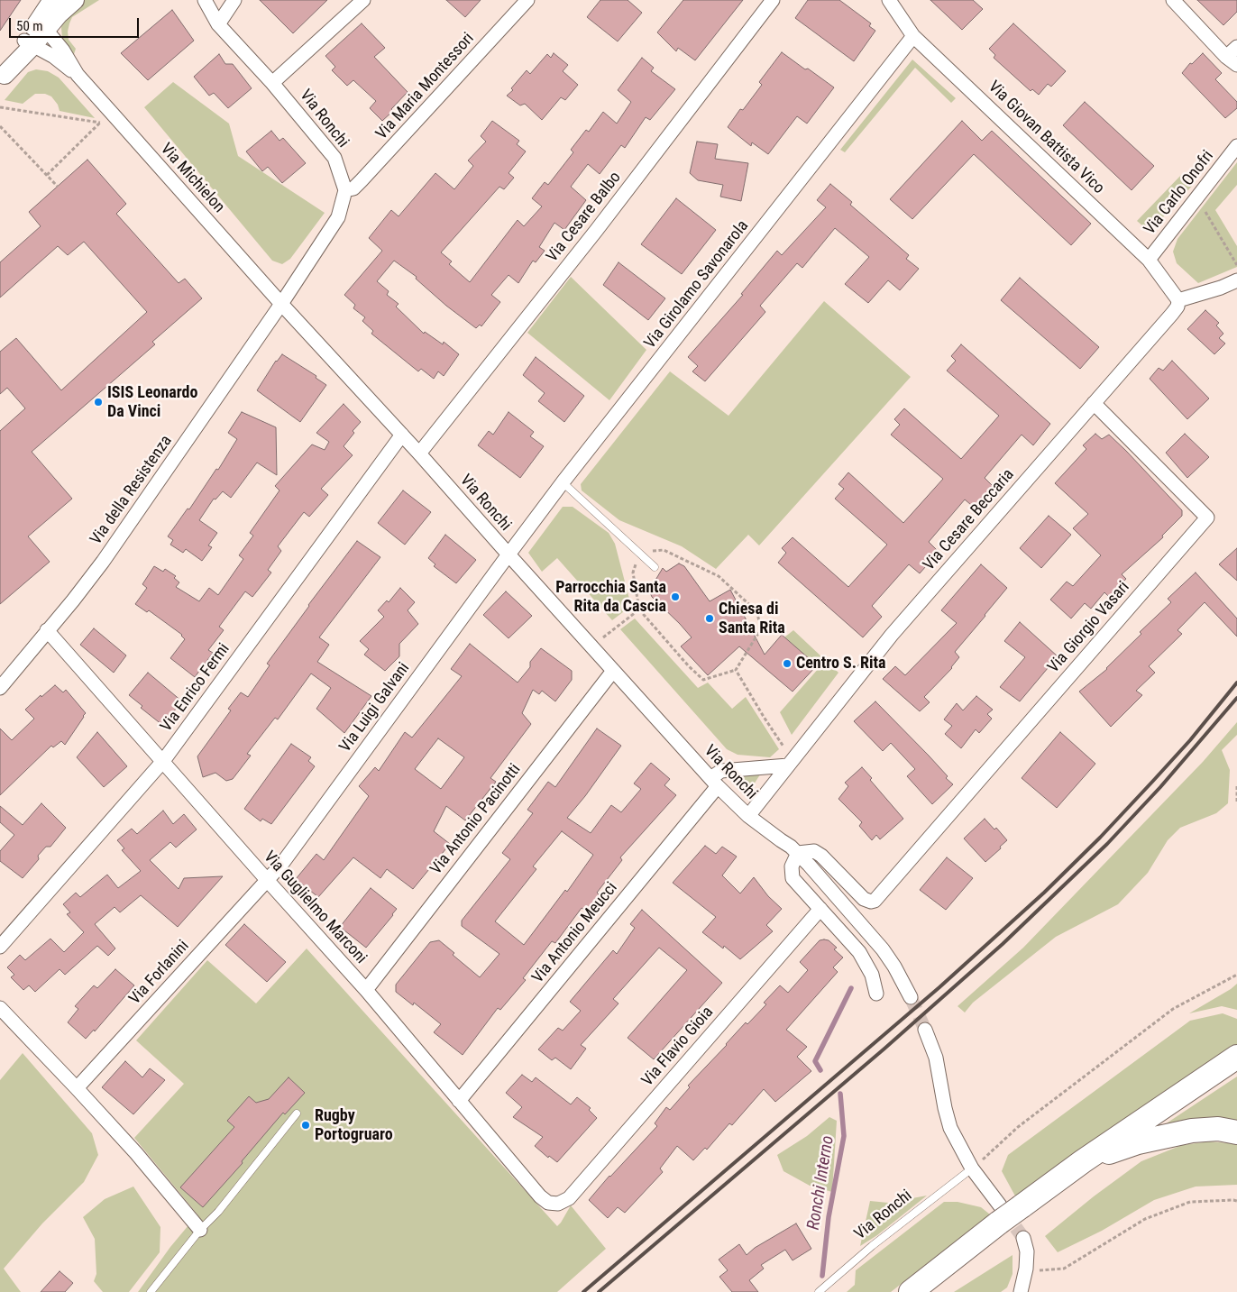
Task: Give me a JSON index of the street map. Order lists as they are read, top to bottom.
{
  "streets": {
    "street": [
      "Via Maria Montessori",
      "Via Ronchi",
      "Via Giovan Battista Vico",
      "Via Michielon",
      "Via Carlo Onofri",
      "Via Cesare Balbo",
      "Via Girolamo Savonarola",
      "Via della Resistenza",
      "Via Cesare Beccaria",
      "Via Giorgio Vasari",
      "Via Enrico Fermi",
      "Via Luigi Galvani",
      "Via Antonio Pacinotti",
      "Via Guglielmo Marconi",
      "Via Antonio Meucci",
      "Via Forlanini",
      "Via Flavio Gioia"
    ]
  },
  "crossings": [
    ["Via Maria Montessori", "Via Ronchi"],
    ["Via Ronchi", "Via Michielon"],
    ["Via Ronchi", "Via Cesare Balbo"],
    ["Via Ronchi", "Via Girolamo Savonarola"],
    ["Via Ronchi", "Via della Resistenza"],
    ["Via Ronchi", "Via Cesare Beccaria"],
    ["Via Ronchi", "Via Giorgio Vasari"],
    ["Via Ronchi", "Via Enrico Fermi"],
    ["Via Ronchi", "Via Luigi Galvani"],
    ["Via Ronchi", "Via Antonio Pacinotti"],
    ["Via Ronchi", "Via Antonio Meucci"],
    ["Via Giovan Battista Vico", "Via Carlo Onofri"],
    ["Via Giovan Battista Vico", "Via Girolamo Savonarola"],
    ["Via Giovan Battista Vico", "Via Cesare Beccaria"],
    ["Via Michielon", "Via della Resistenza"],
    ["Via Girolamo Savonarola", "Via Luigi Galvani"],
    ["Via della Resistenza", "Via Guglielmo Marconi"],
    ["Via Cesare Beccaria", "Via Giorgio Vasari"],
    ["Via Enrico Fermi", "Via Guglielmo Marconi"],
    ["Via Luigi Galvani", "Via Guglielmo Marconi"],
    ["Via Luigi Galvani", "Via Forlanini"],
    ["Via Antonio Pacinotti", "Via Guglielmo Marconi"],
    ["Via Guglielmo Marconi", "Via Antonio Meucci"],
    ["Via Guglielmo Marconi", "Via Forlanini"],
    ["Via Guglielmo Marconi", "Via Flavio Gioia"]
  ],
  "water": ["Ronchi Interno"],
  "places": [
    "ISIS Leonardo Da Vinci",
    "Parrocchia Santa Rita da Cascia",
    "Chiesa di Santa Rita",
    "Centro S. Rita",
    "Rugby Portogruaro"
  ],
  "scale_bar": "50 m"
}
